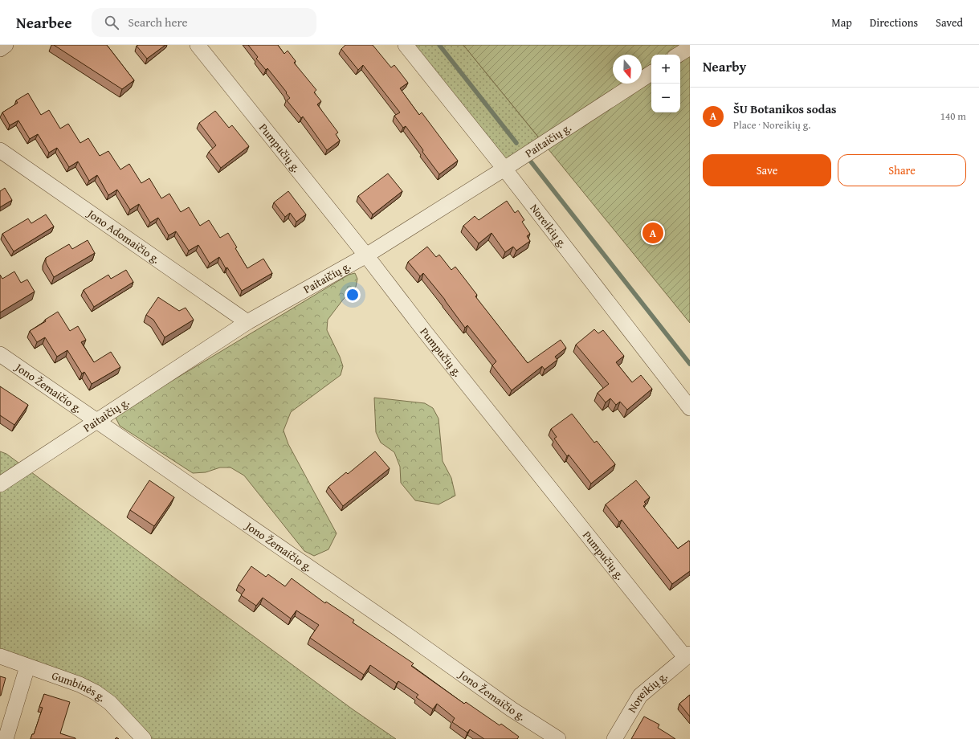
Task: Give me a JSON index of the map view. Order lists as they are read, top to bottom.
{
  "streets": {
    "street": [
      "Paitaičių g.",
      "Pumpučių g.",
      "Noreikių g.",
      "Jono Adomaičio g.",
      "Jono Žemaičio g.",
      "Gumbinės g."
    ]
  },
  "crossings": [
    ["Paitaičių g.", "Pumpučių g."],
    ["Paitaičių g.", "Noreikių g."],
    ["Paitaičių g.", "Jono Adomaičio g."],
    ["Paitaičių g.", "Jono Žemaičio g."],
    ["Pumpučių g.", "Noreikių g."]
  ],
  "north": "bottom",
  "page": {
    "header": "Nearbee",
    "search": "Search here",
    "nav": ["Map", "Directions", "Saved"],
    "heading": "Nearby",
    "map_buttons": ["+", "−"],
    "list": [
      {
        "mark": "A",
        "name": "ŠU Botanikos sodas",
        "note": "Place · Noreikių g.",
        "value": "140 m"
      }
    ],
    "buttons": ["Save", "Share"],
    "pins": "A"
  }
}
